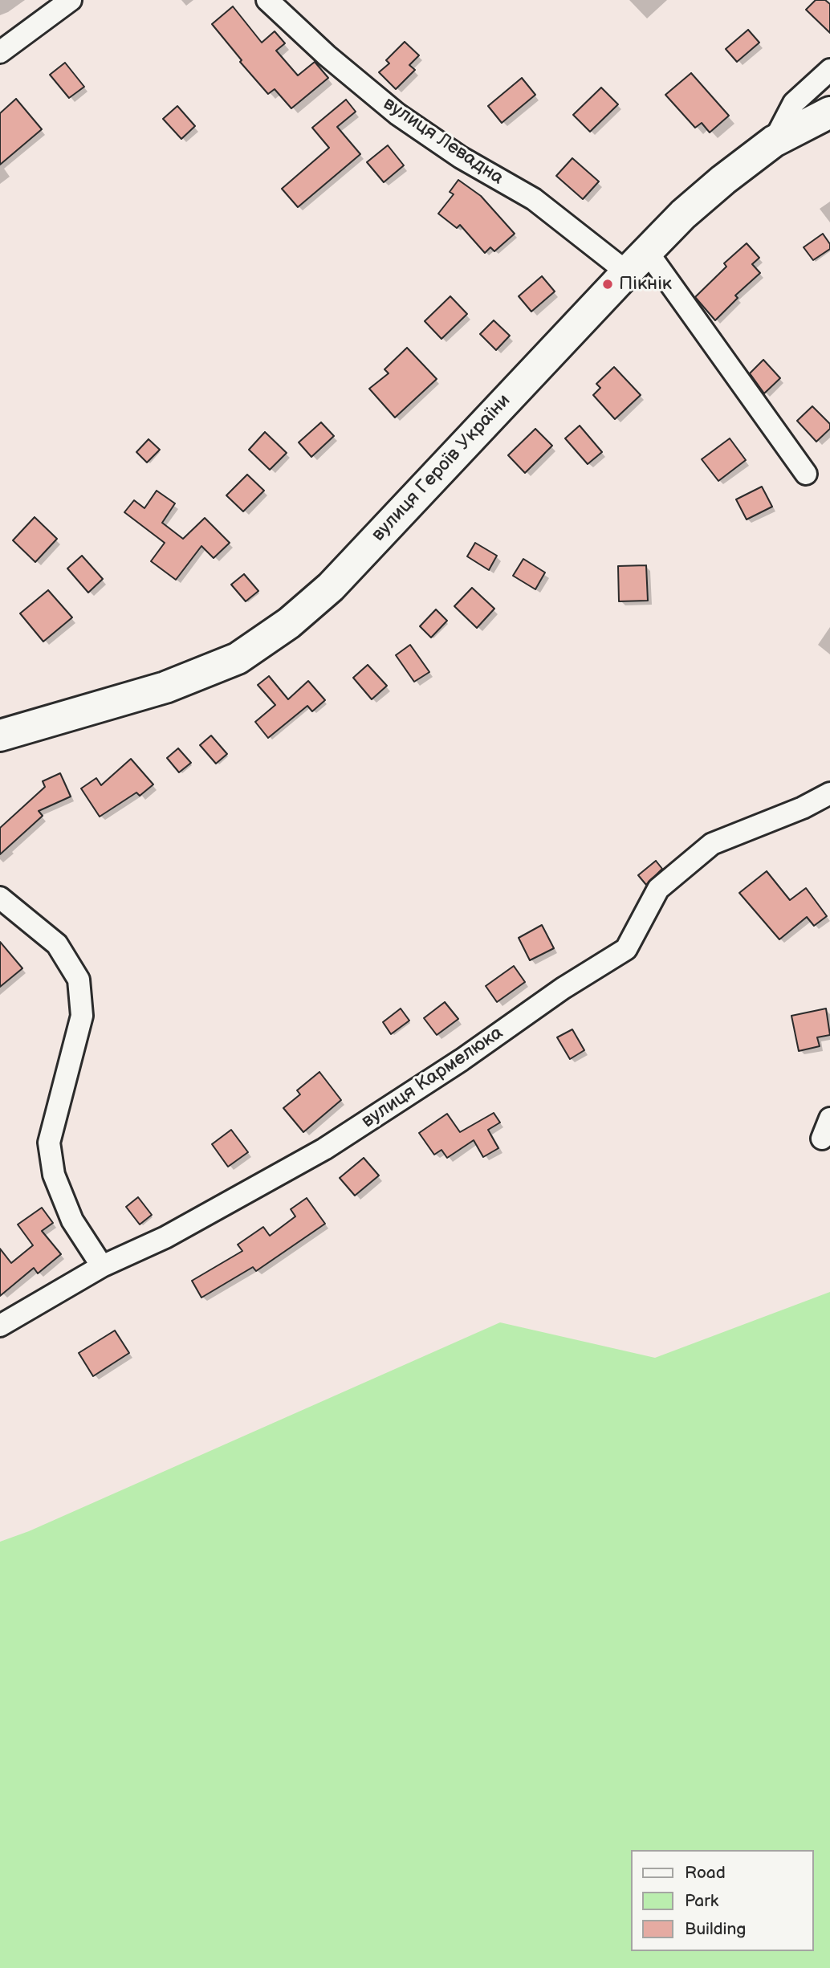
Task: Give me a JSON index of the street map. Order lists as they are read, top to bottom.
{
  "streets": {
    "main road": ["вулиця Героїв України"],
    "street": ["вулиця Левадна", "вулиця Кармелюка"]
  },
  "crossings": [
    ["вулиця Левадна", "вулиця Героїв України"]
  ],
  "places": ["Пікнік"],
  "legend": ["Road", "Park", "Building"]
}
